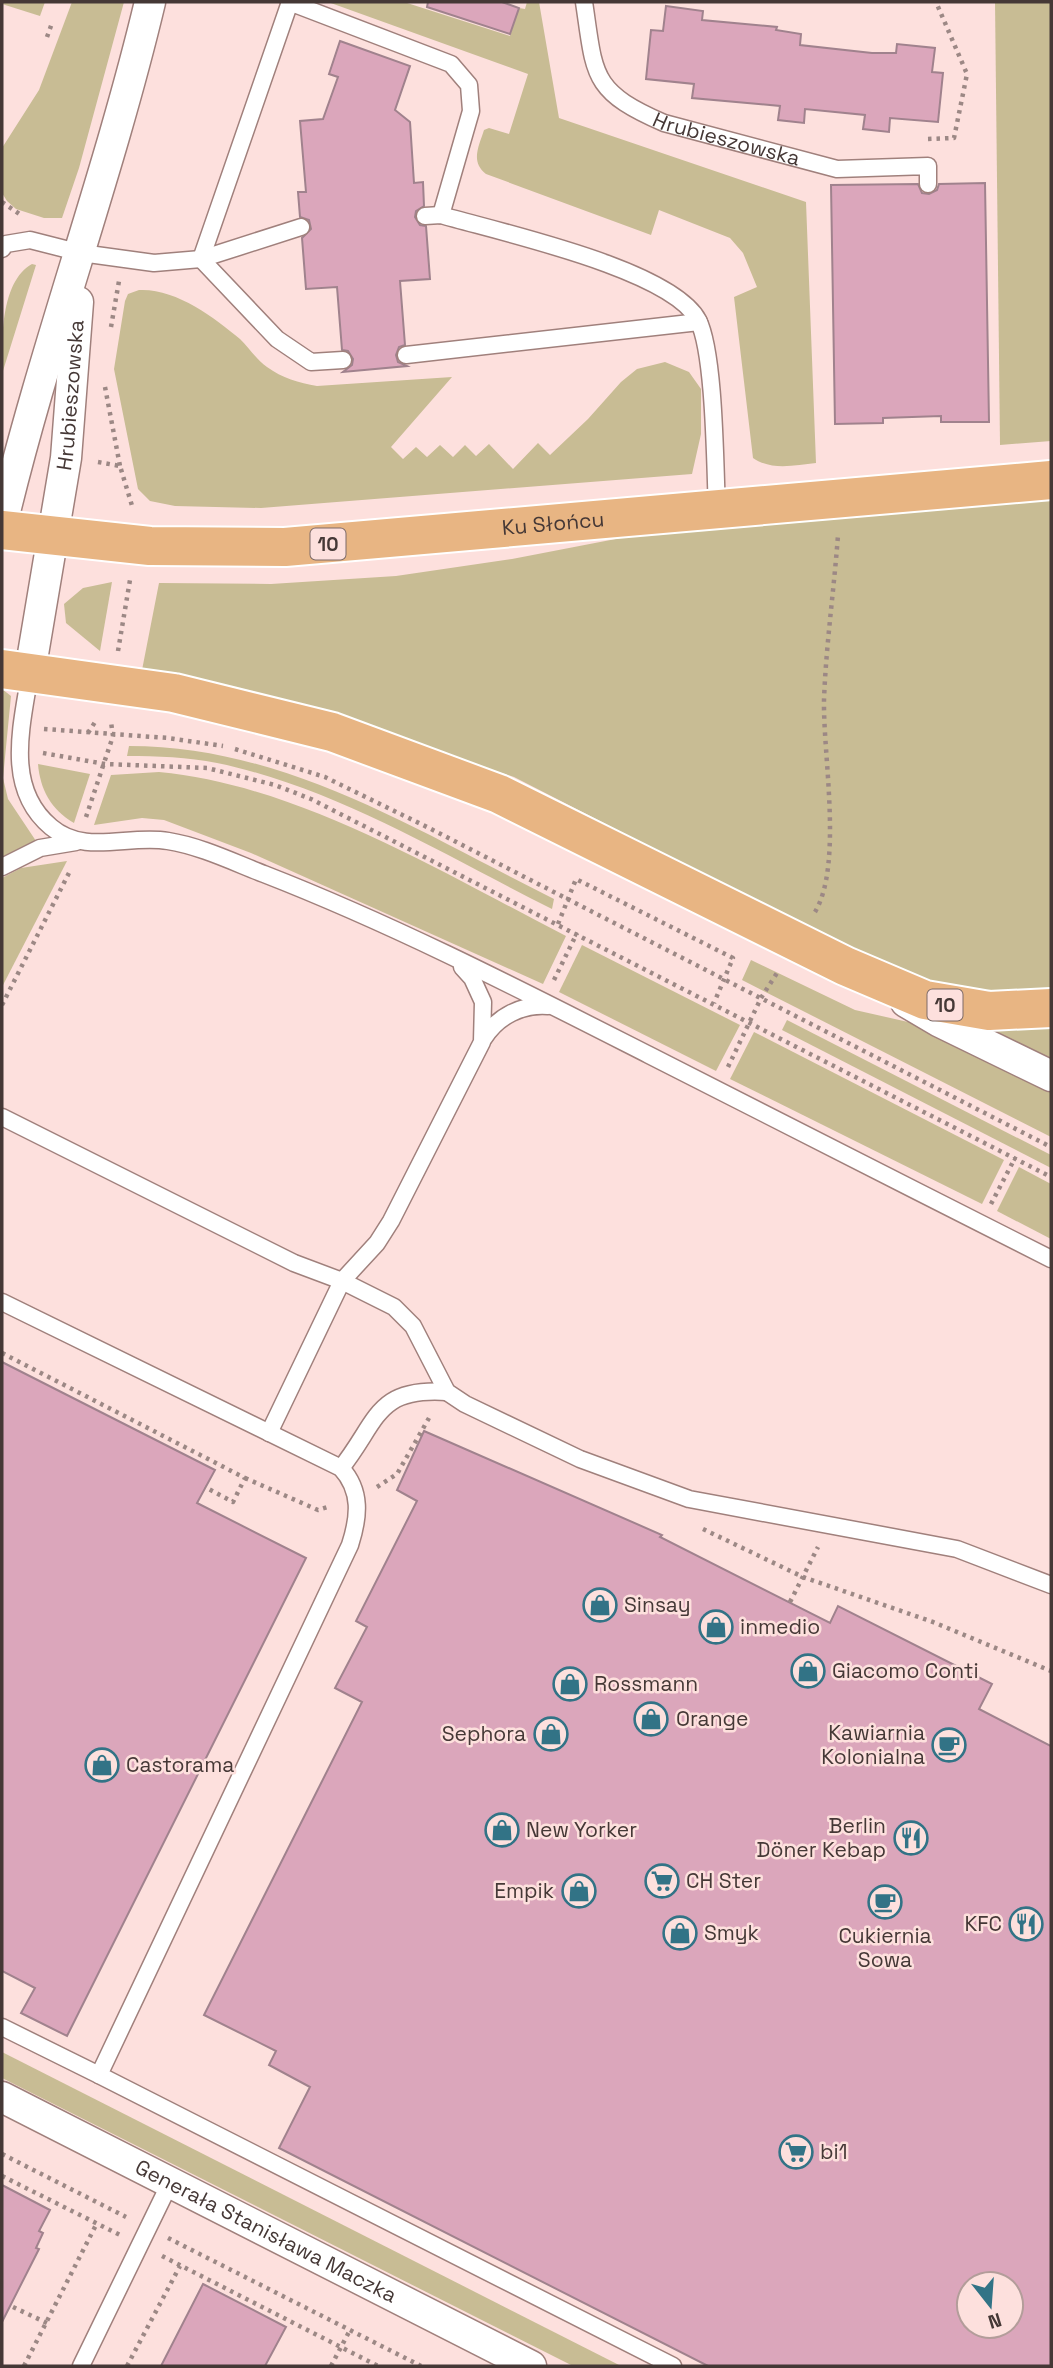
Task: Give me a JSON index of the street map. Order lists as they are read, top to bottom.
{
  "streets": {
    "main road": ["Ku Słońcu", "10"],
    "street": ["Hrubieszowska", "Generała Stanisława Maczka"]
  },
  "crossings": [
    ["Hrubieszowska", "Ku Słońcu"]
  ],
  "places": {
    "shop": [
      "Sinsay",
      "inmedio",
      "Giacomo Conti",
      "Rossmann",
      "Orange",
      "Sephora",
      "Castorama",
      "New Yorker",
      "Empik",
      "Smyk"
    ],
    "cafe": ["Kawiarnia Kolonialna", "Cukiernia Sowa"],
    "restaurant": ["Berlin Döner Kebap", "KFC"],
    "supermarket": ["CH Ster", "bi1"]
  },
  "north": "bottom"
}
